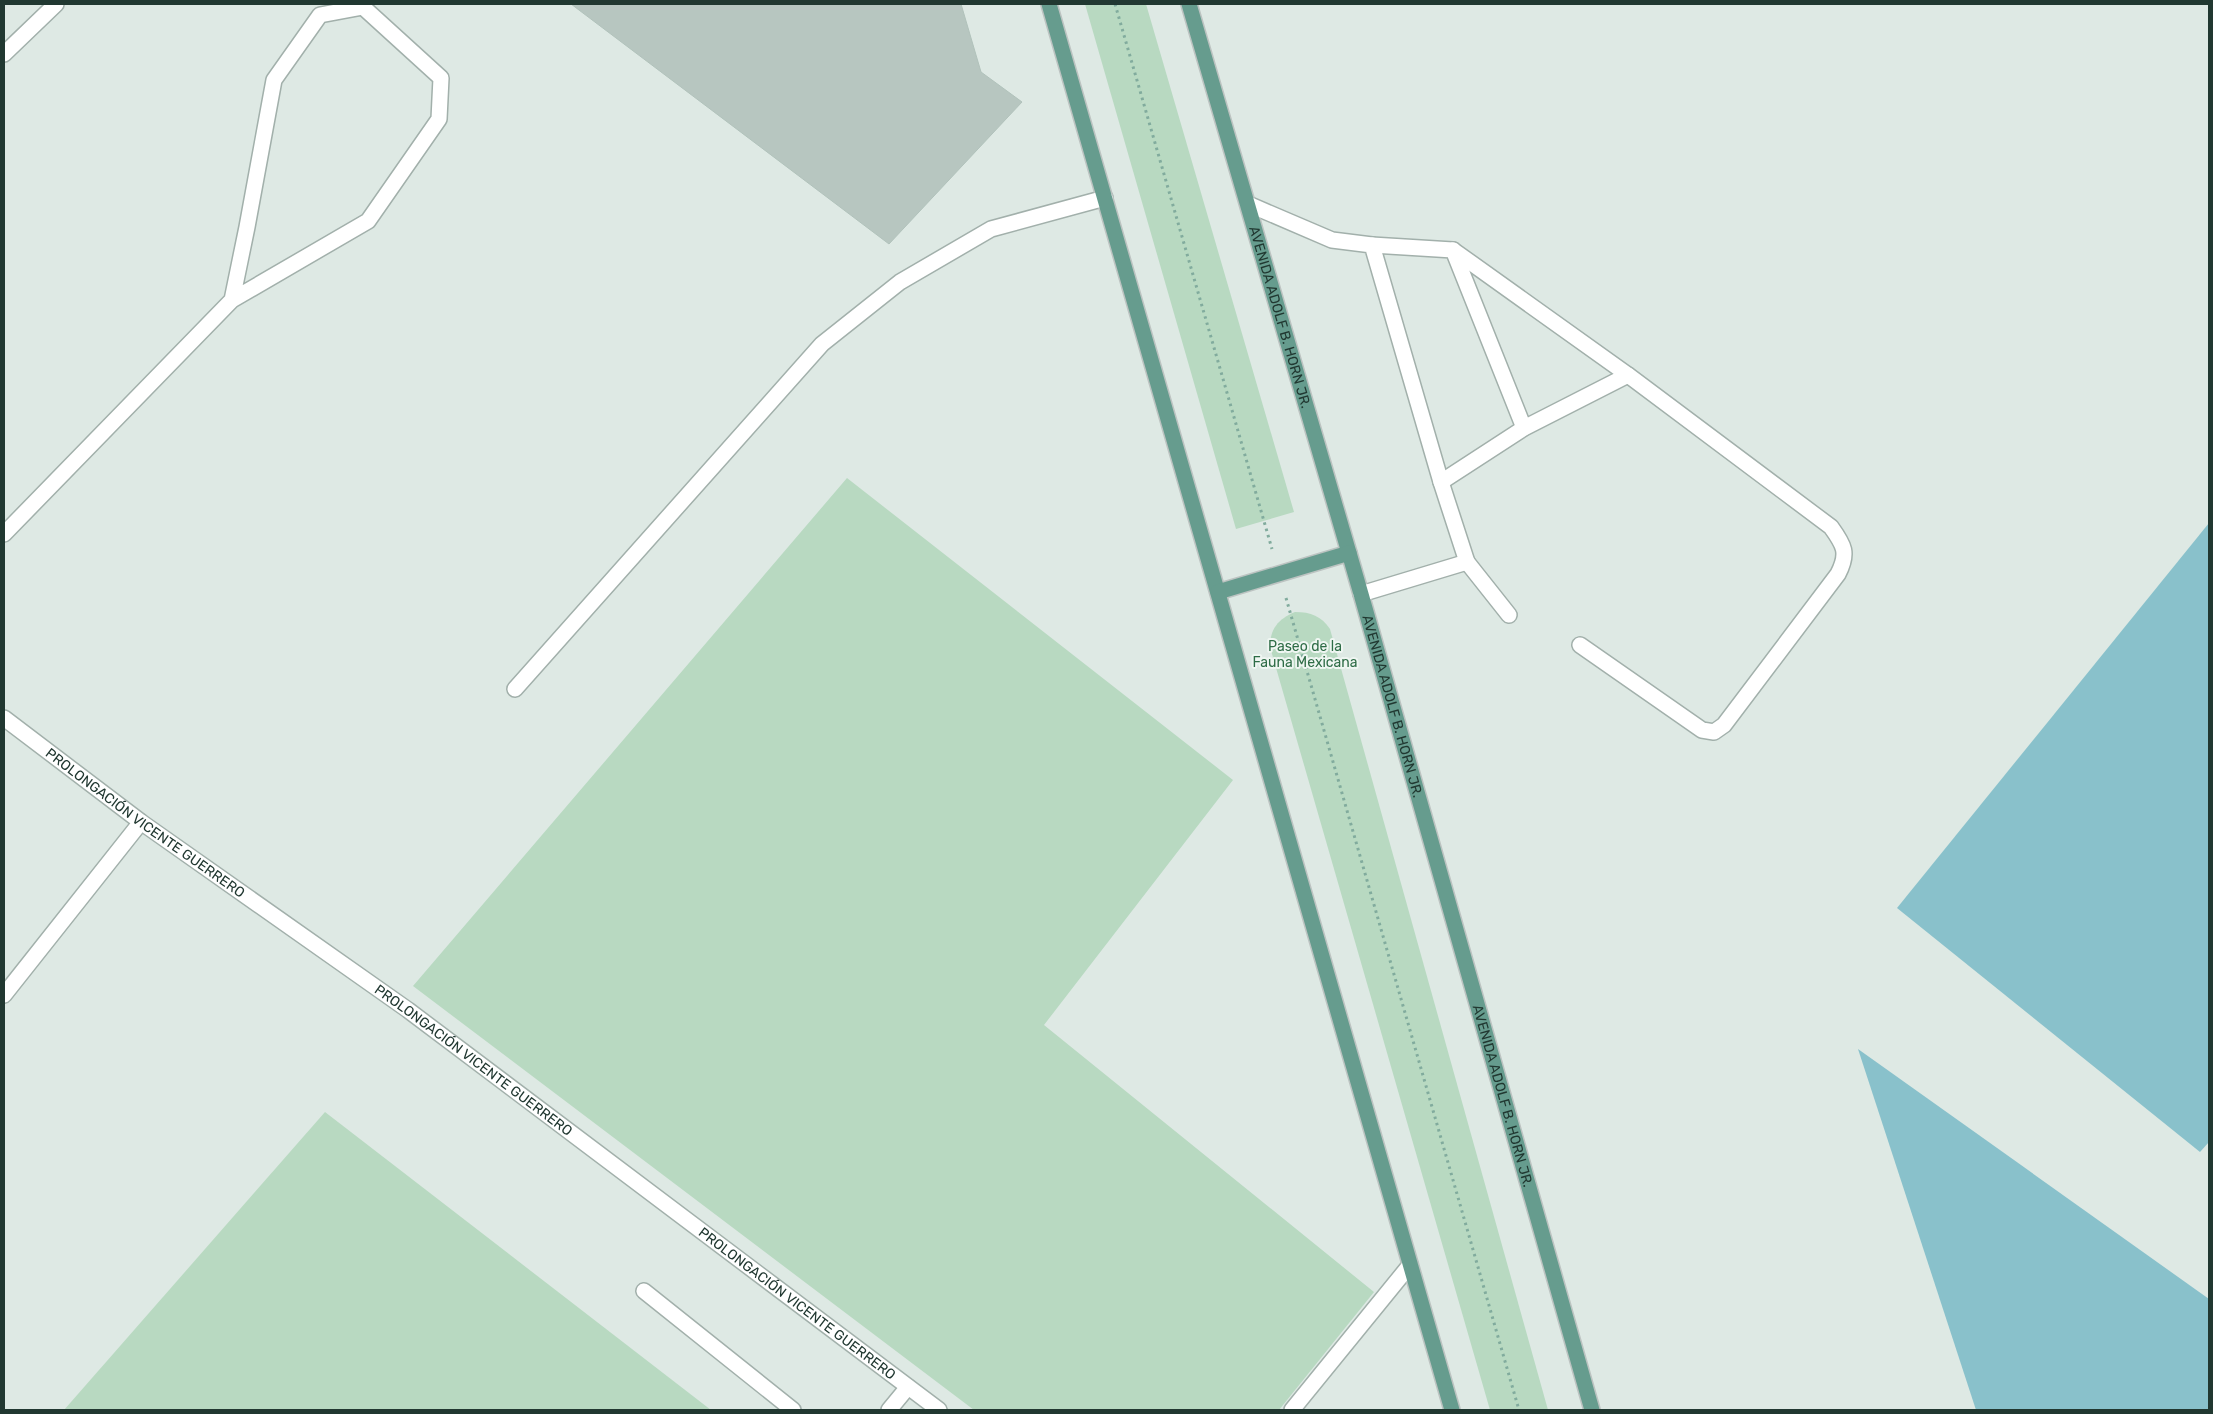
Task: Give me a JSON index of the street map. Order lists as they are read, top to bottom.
{
  "streets": {
    "main road": ["AVENIDA ADOLF B. HORN JR."],
    "street": ["PROLONGACIÓN VICENTE GUERRERO"]
  },
  "parks": ["Paseo de la Fauna Mexicana"]
}
